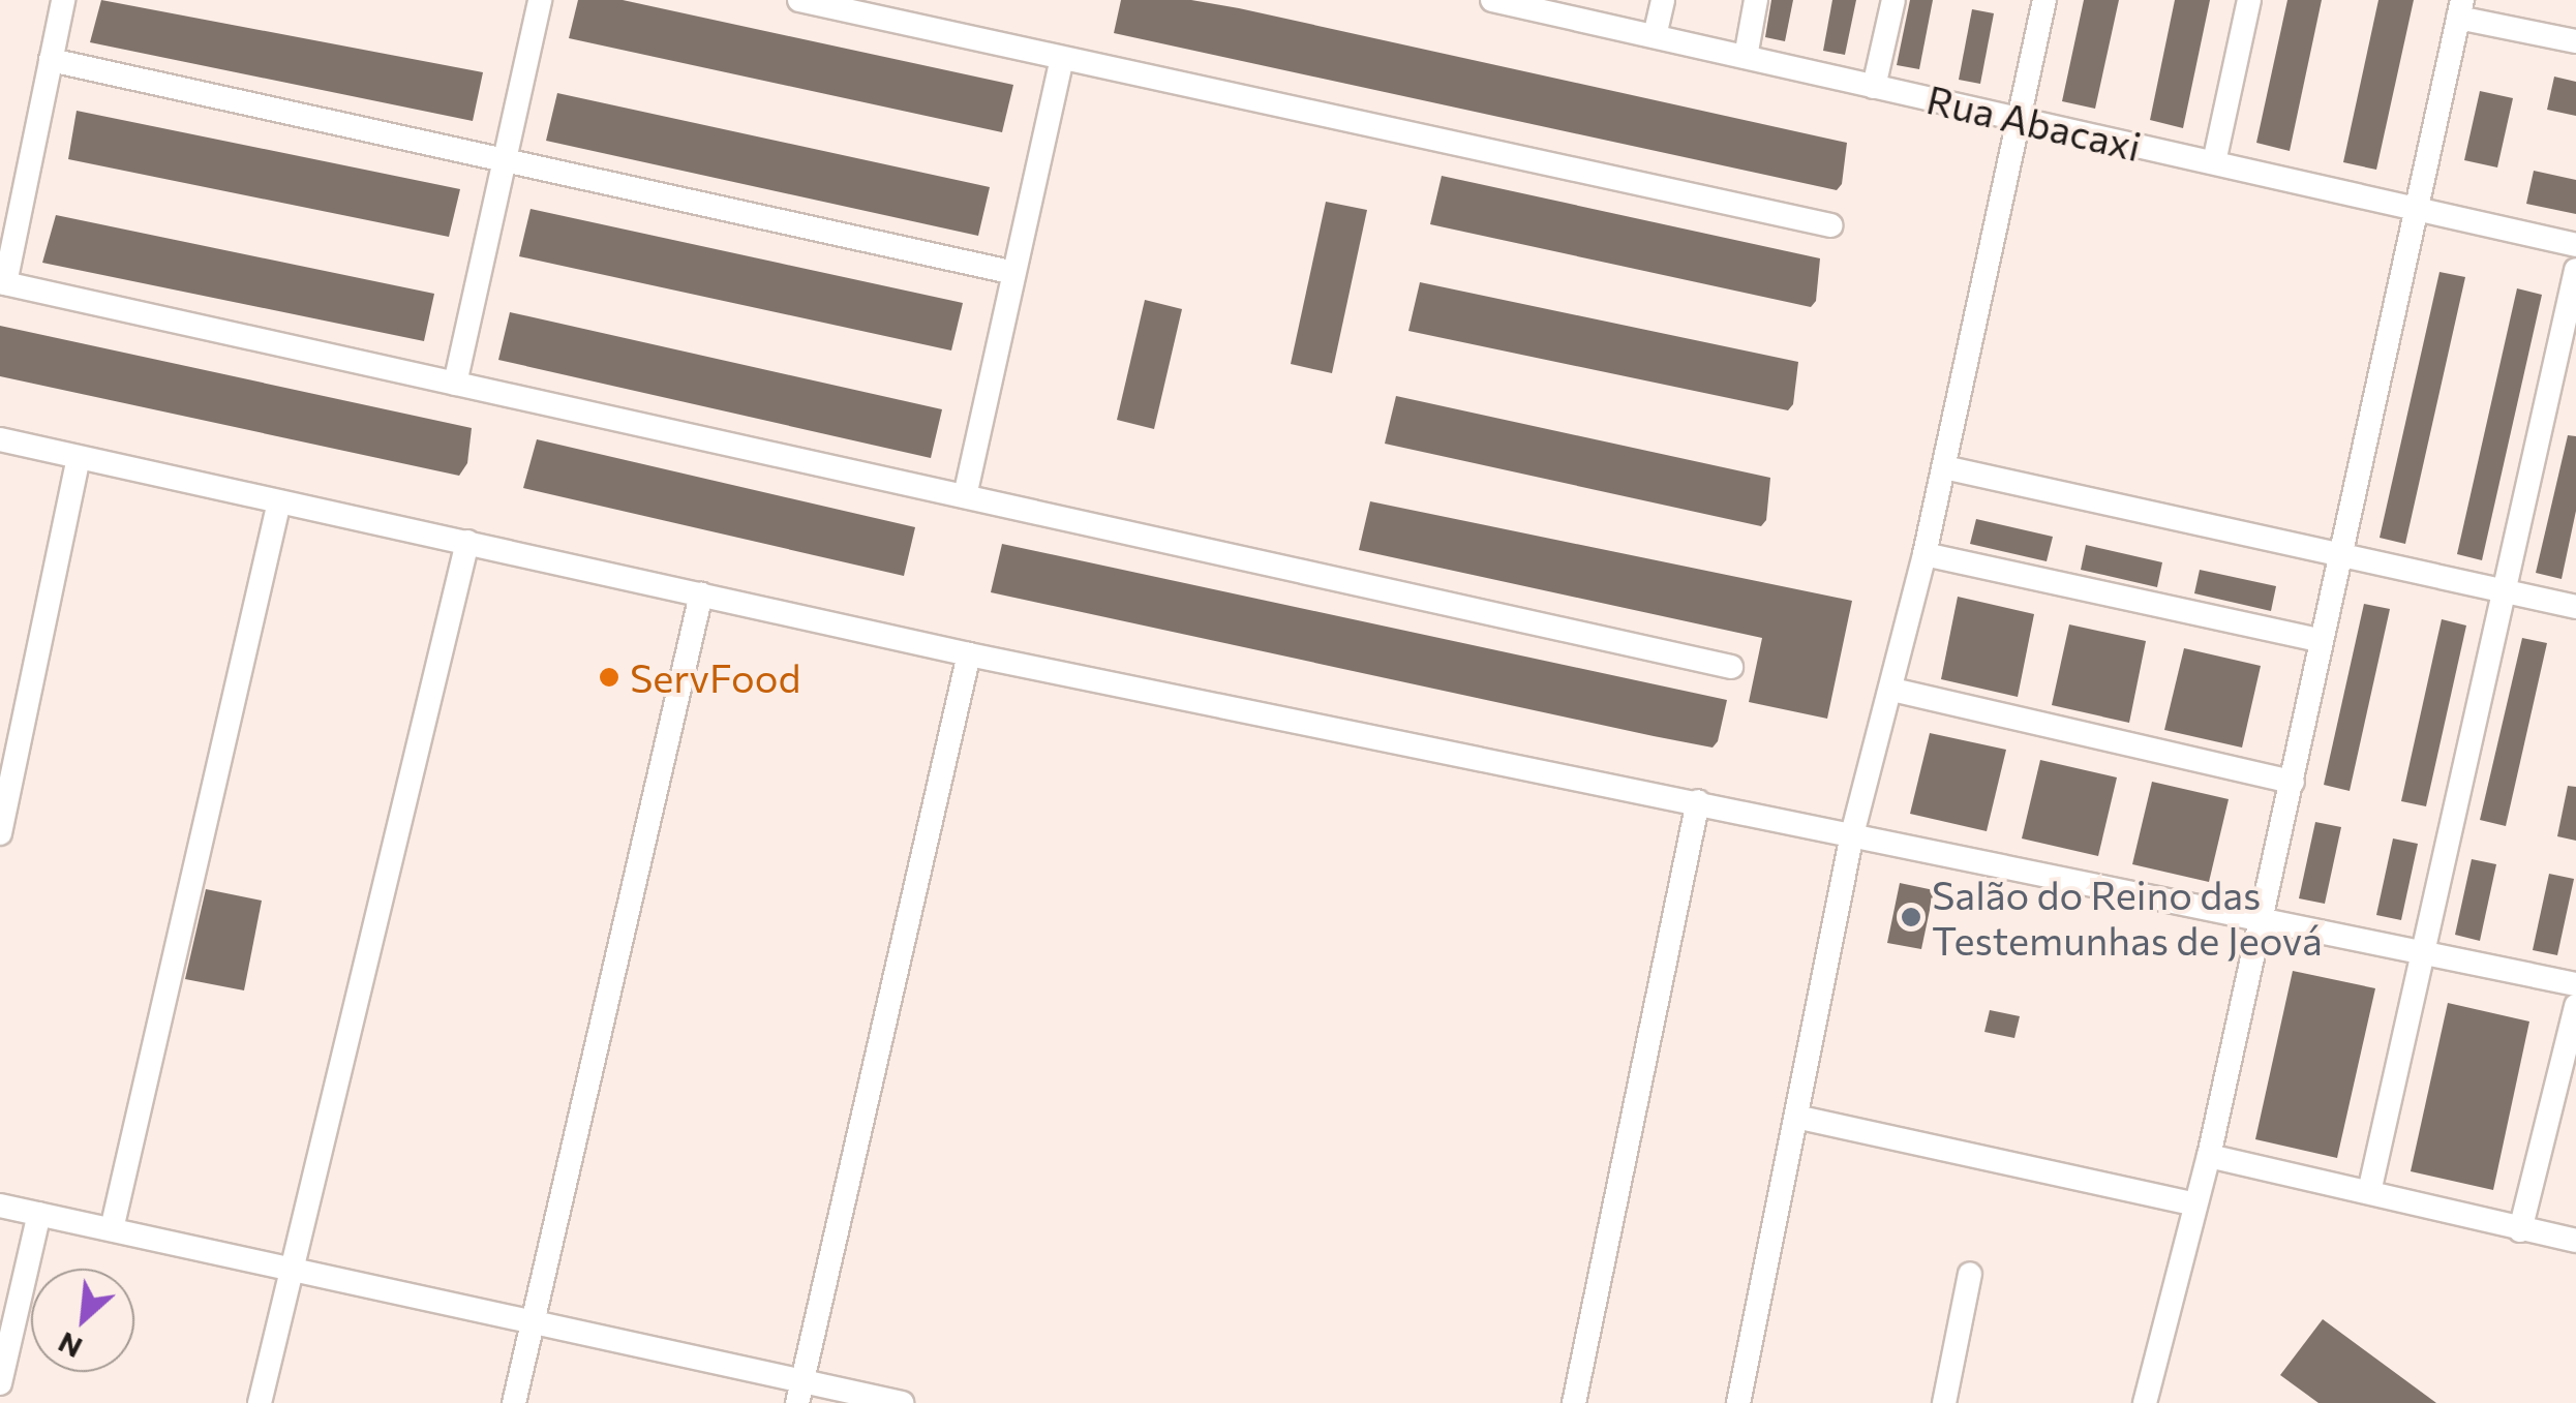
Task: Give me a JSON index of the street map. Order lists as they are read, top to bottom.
{
  "streets": {
    "street": ["Rua Abacaxi"]
  },
  "places": ["ServFood", "Salão do Reino das Testemunhas de Jeová"],
  "north": "bottom left"
}
